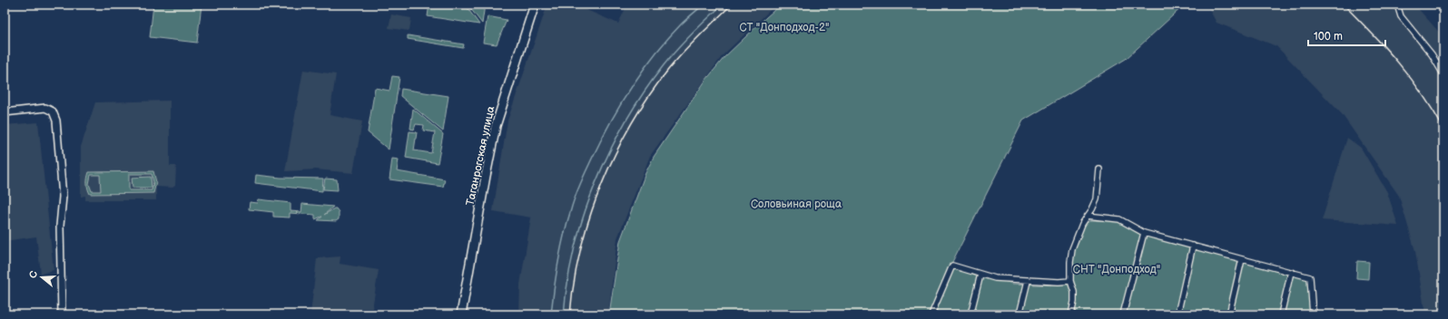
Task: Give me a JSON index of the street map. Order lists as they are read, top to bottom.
{
  "streets": {
    "main road": ["Таганрогская улица"]
  },
  "parks": ["СТ \"Донподход-2\"", "Соловьиная роща", "СНТ \"Донподход\""],
  "scale_bar": "100 m",
  "north": "left"
}
